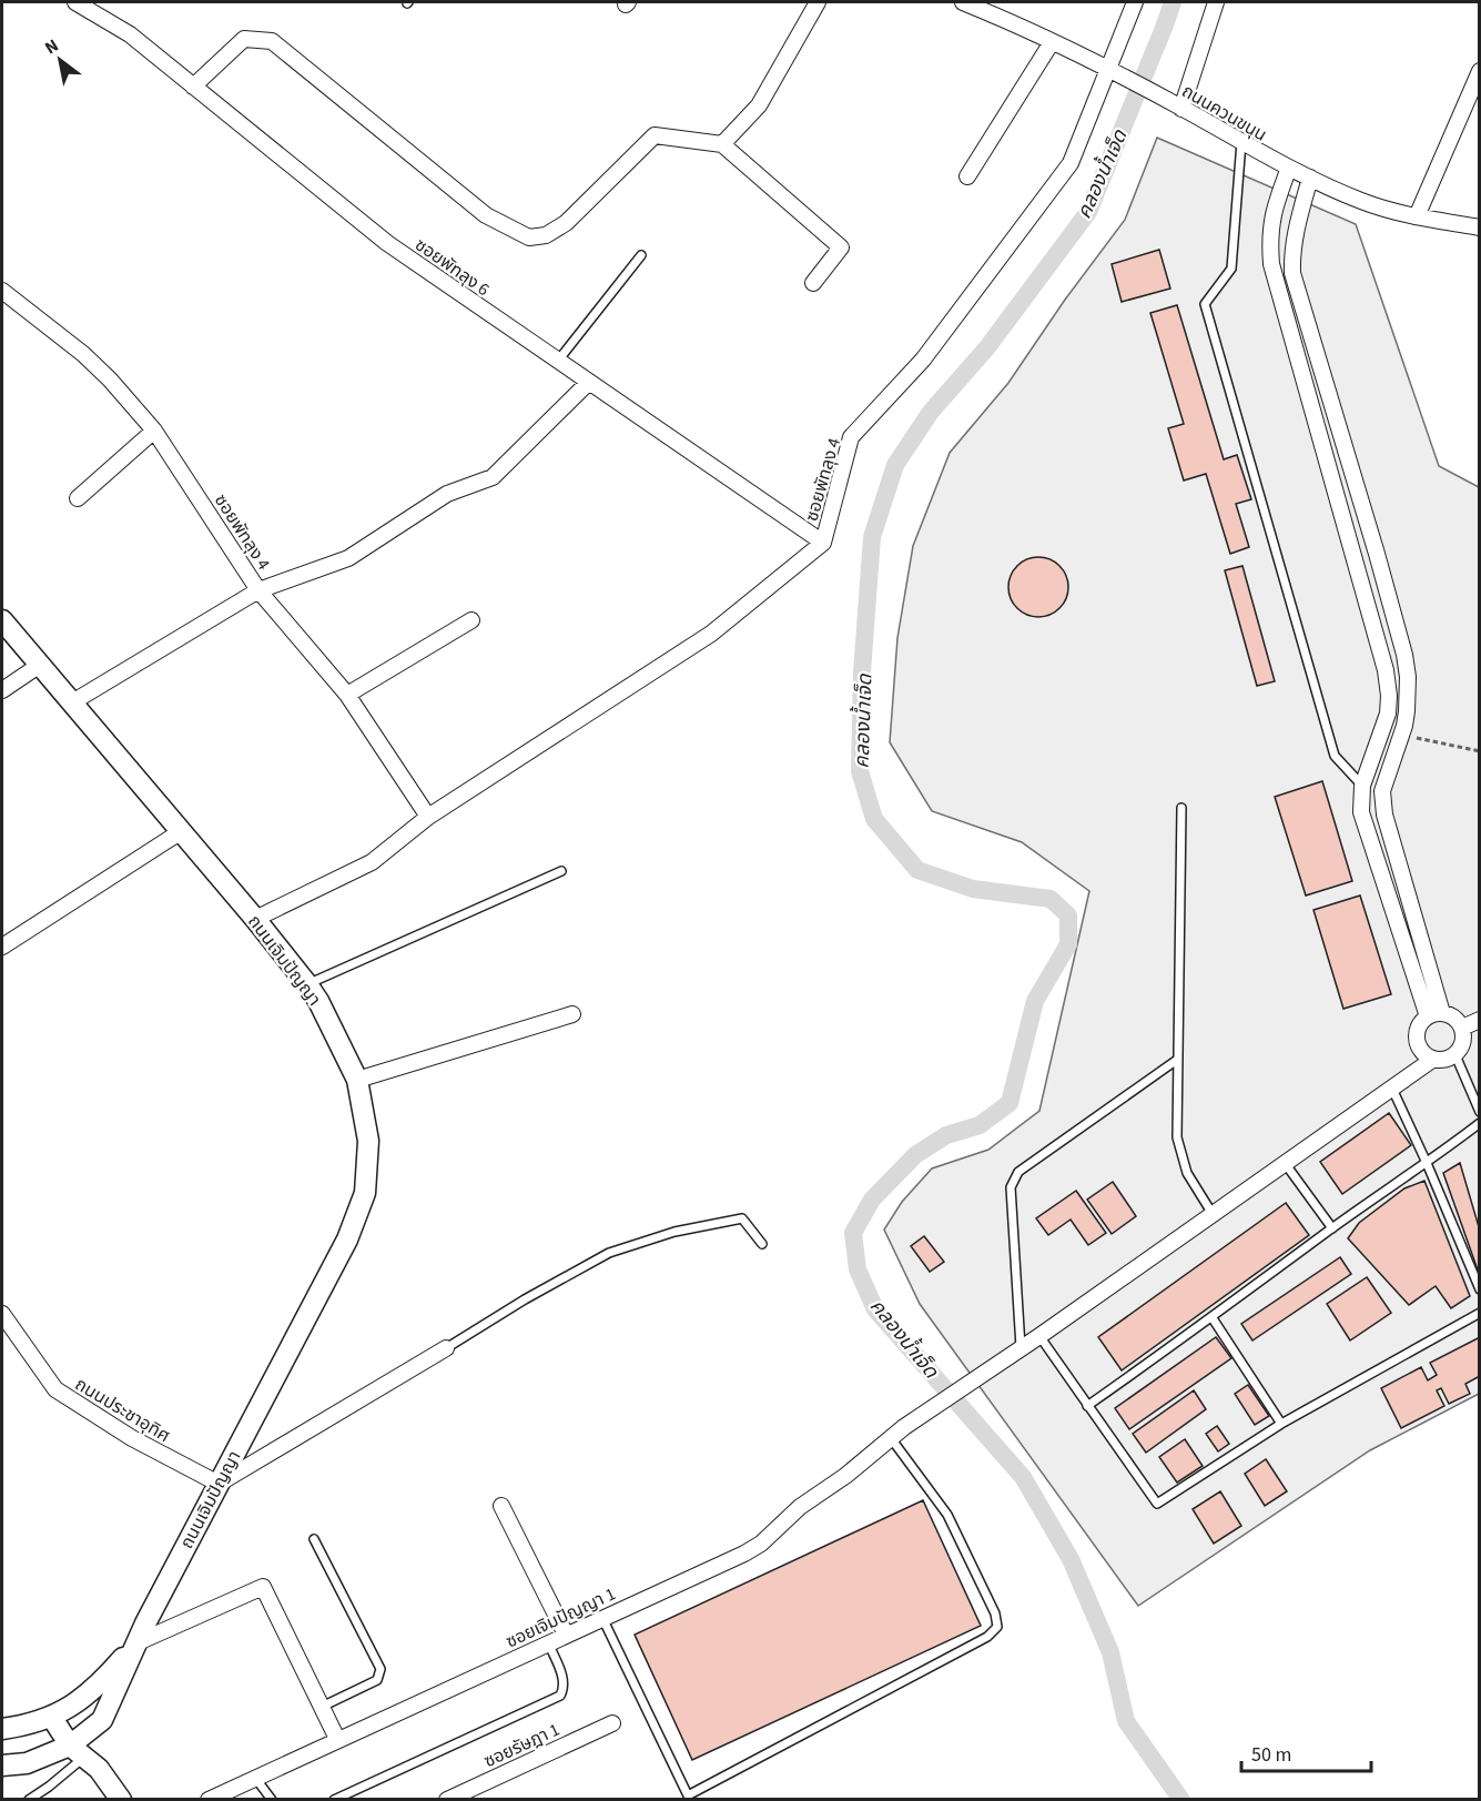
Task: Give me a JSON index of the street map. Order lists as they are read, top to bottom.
{
  "streets": {
    "street": [
      "ถนนควนขนุน",
      "ซอยพัทลุง 6",
      "ซอยพัทลุง 4",
      "ถนนเจิมปัญญา",
      "ถนนประชาอุทิศ",
      "ซอยเจิมปัญญา 1",
      "ซอยรัษฎา 1"
    ]
  },
  "crossings": [
    ["ถนนควนขนุน", "ซอยพัทลุง 4"],
    ["ซอยพัทลุง 6", "ซอยพัทลุง 4"],
    ["ซอยพัทลุง 4", "ถนนเจิมปัญญา"],
    ["ถนนเจิมปัญญา", "ถนนประชาอุทิศ"]
  ],
  "water": ["คลองน้ำเจ็ด"],
  "scale_bar": "50 m",
  "north": "top left"
}
